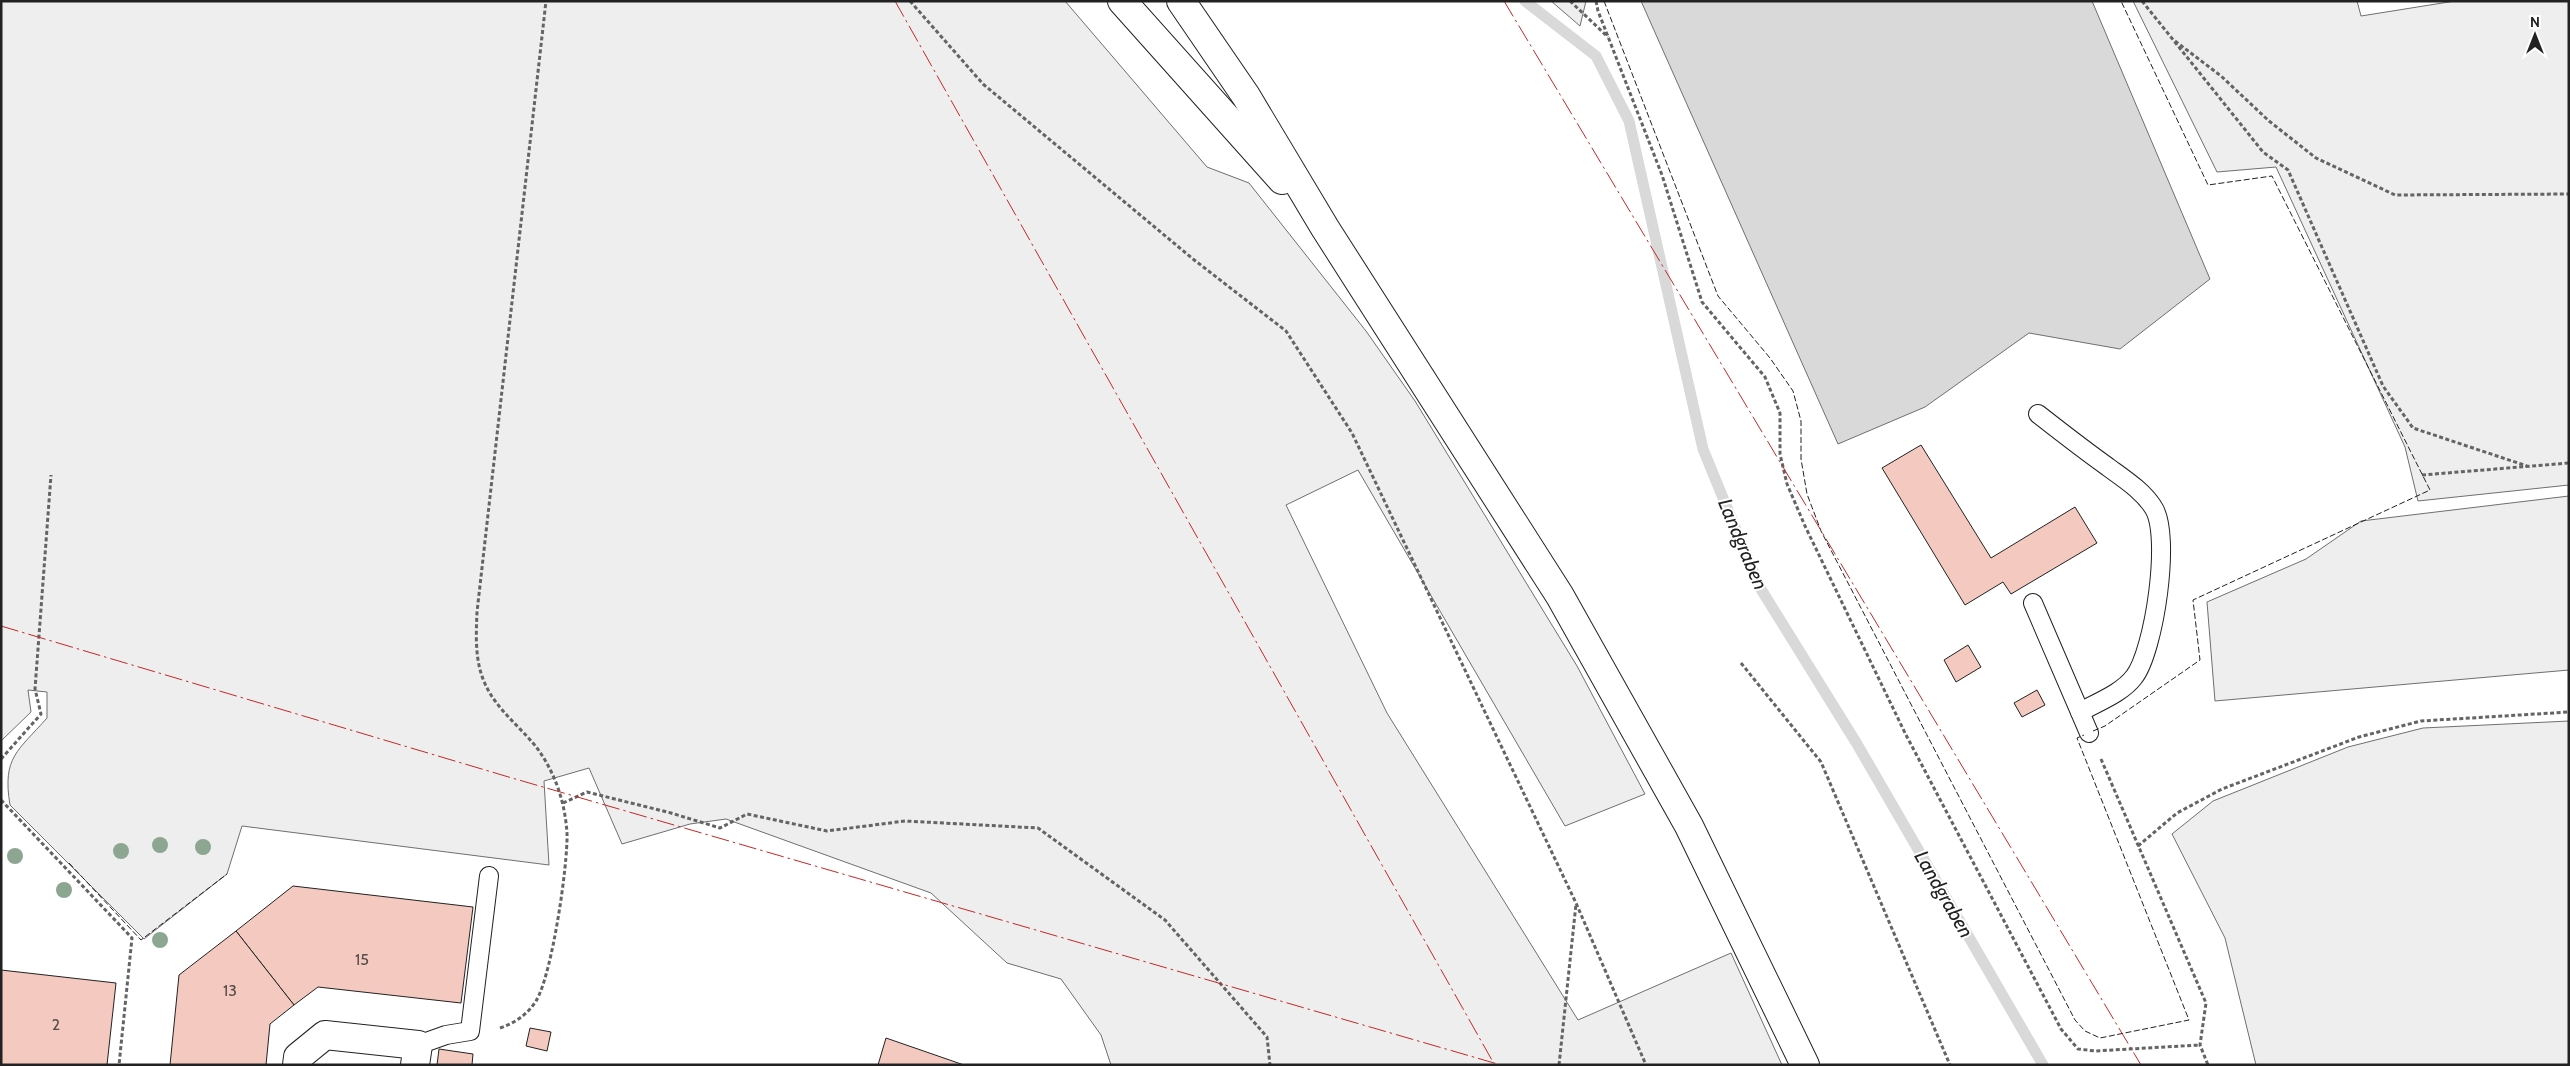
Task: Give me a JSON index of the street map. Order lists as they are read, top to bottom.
{
  "water": ["Landgraben"],
  "house_numbers": ["15", "13", "2"],
  "north": "top"
}
